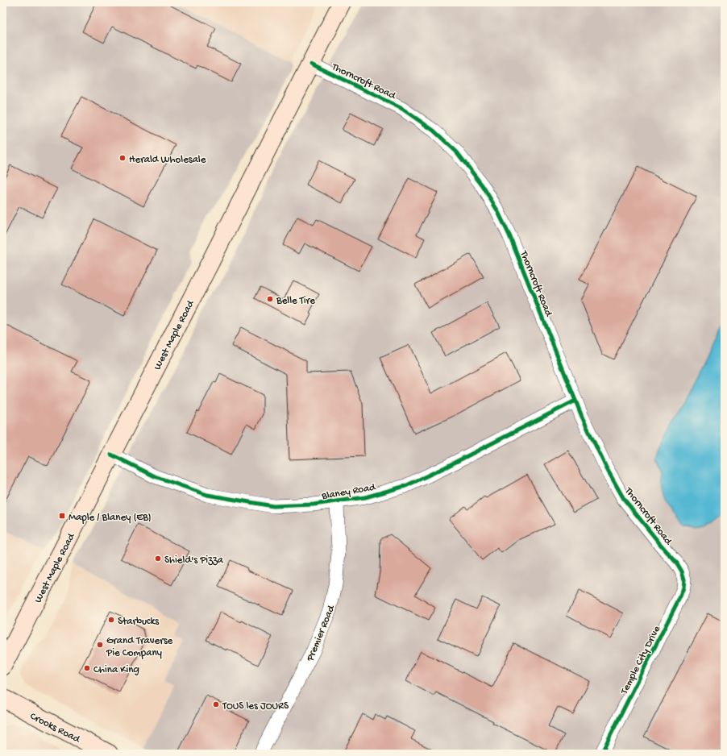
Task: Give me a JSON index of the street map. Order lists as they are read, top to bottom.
{
  "streets": {
    "main road": ["West Maple Road", "Crooks Road"],
    "street": [
      "Thorncroft Road",
      "Blaney Road",
      "Premier Road",
      "Temple City Drive"
    ]
  },
  "crossings": [
    ["Thorncroft Road", "West Maple Road"],
    ["Thorncroft Road", "Blaney Road"],
    ["Thorncroft Road", "Temple City Drive"],
    ["West Maple Road", "Blaney Road"],
    ["Blaney Road", "Premier Road"]
  ],
  "places": {
    "other": [
      "Herald Wholesale",
      "Belle Tire",
      "Shield's Pizza",
      "Starbucks",
      "Grand Traverse Pie Company",
      "China King",
      "TOUS les JOURS"
    ],
    "transit": ["Maple / Blaney (EB)"]
  }
}
